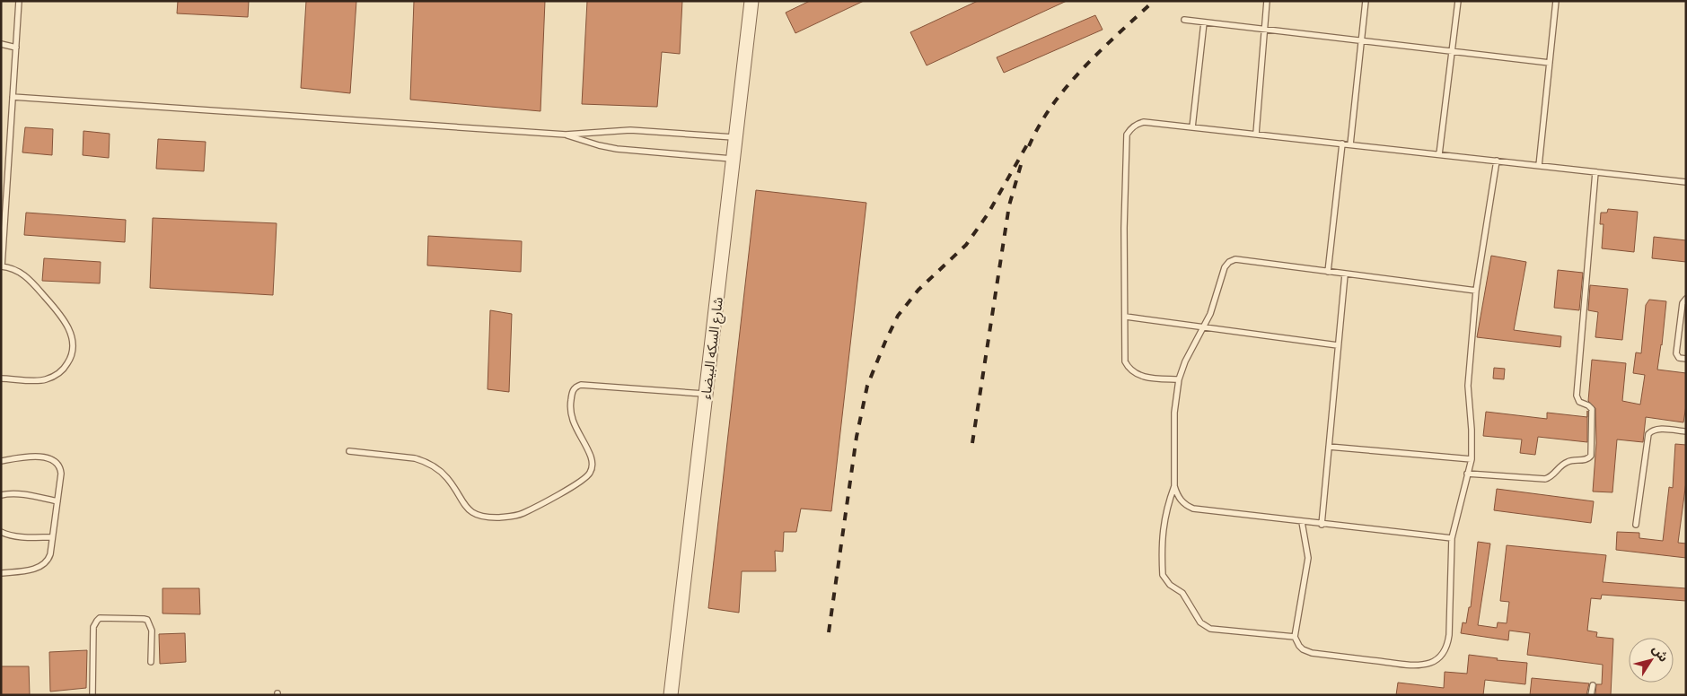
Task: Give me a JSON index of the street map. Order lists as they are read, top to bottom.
{
  "streets": {
    "street": ["شارع السكه البيضاء"]
  },
  "north": "top right"
}
